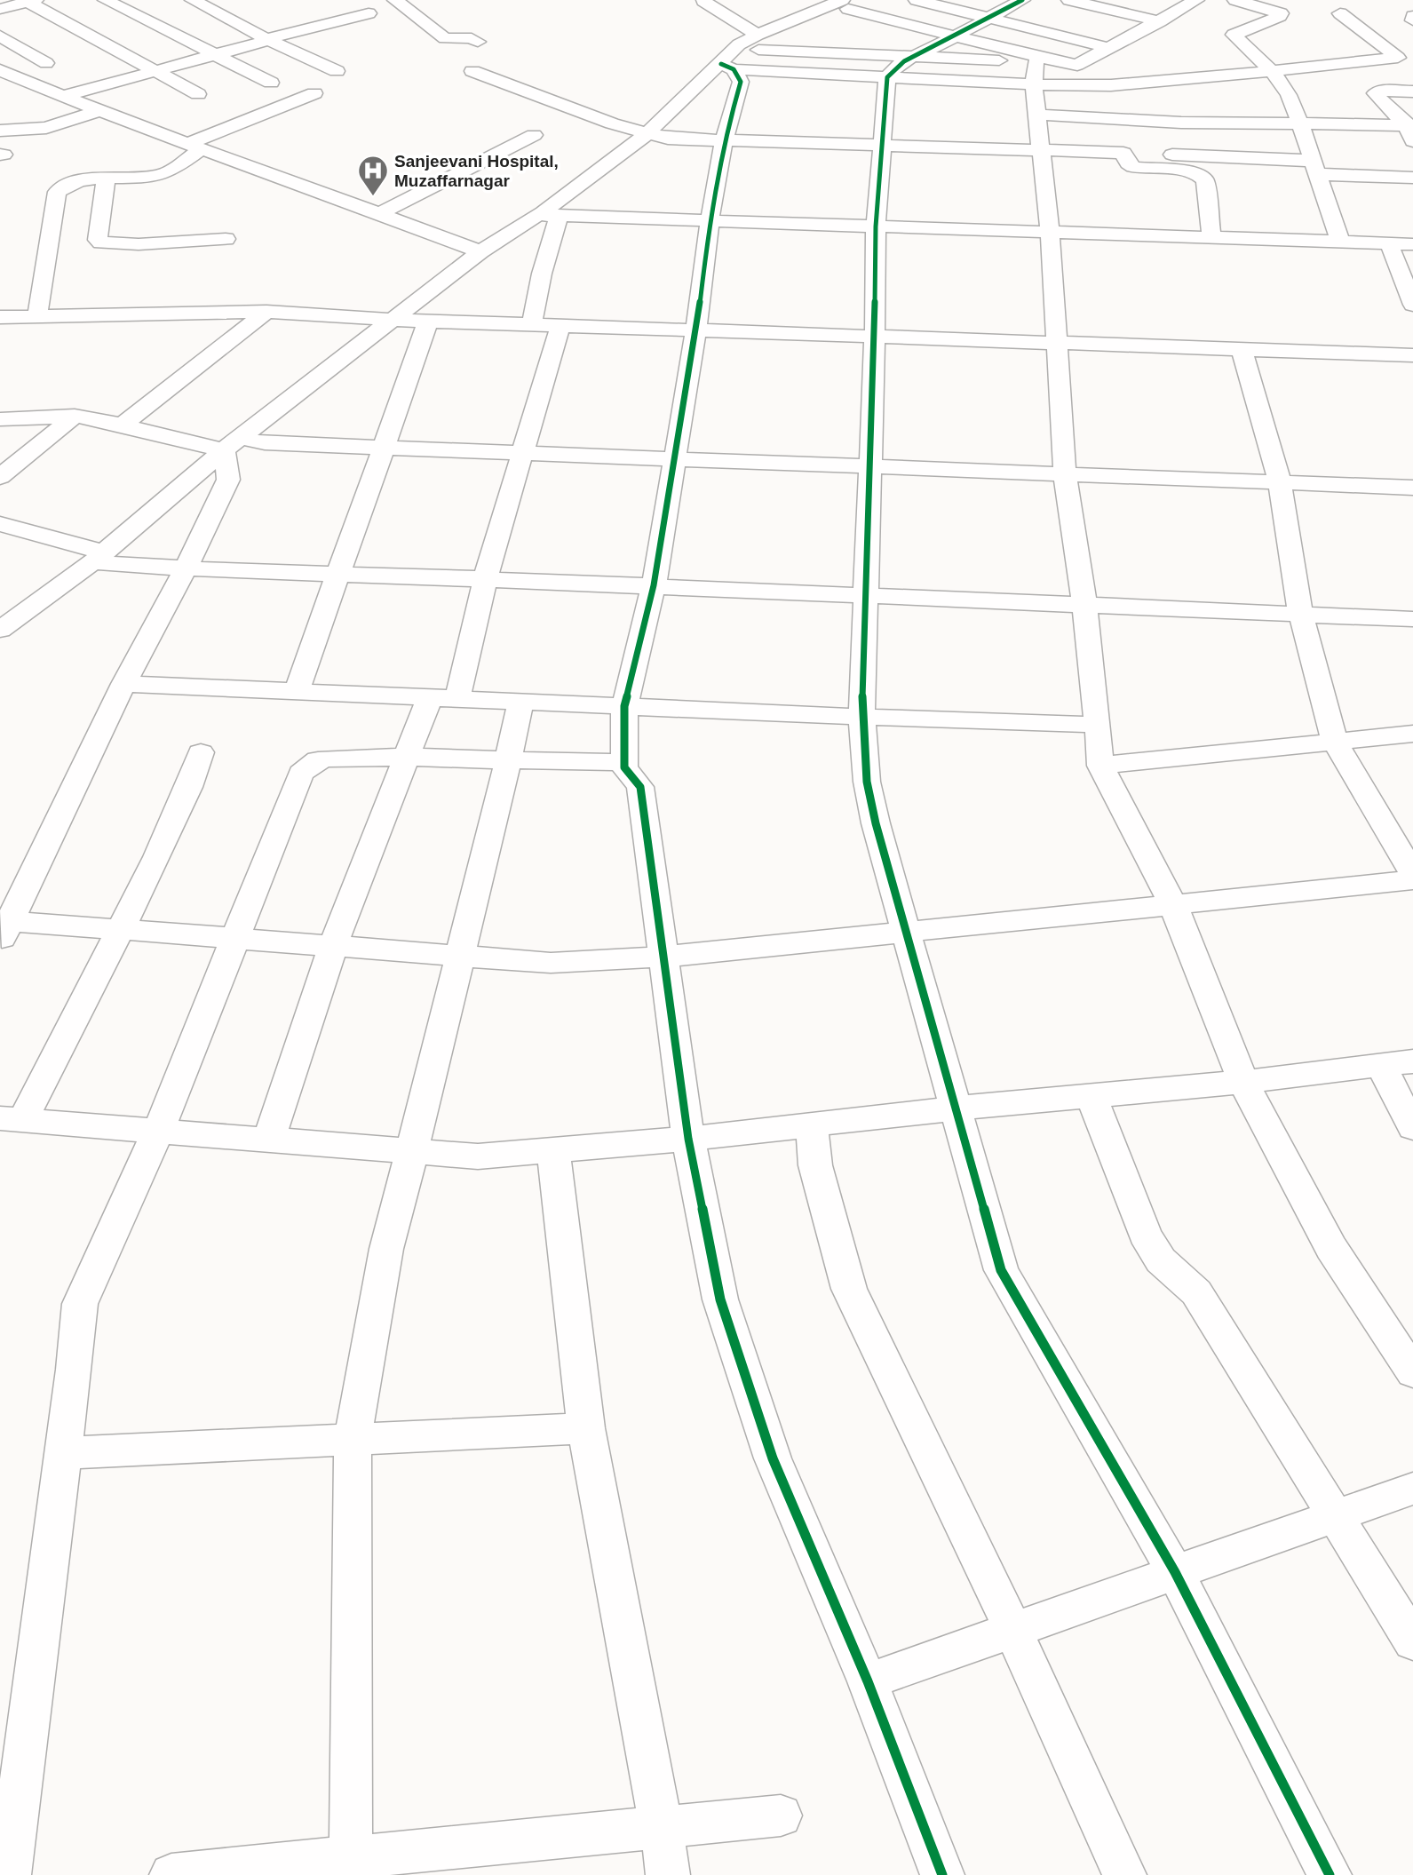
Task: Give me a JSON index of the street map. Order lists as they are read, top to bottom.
{
  "places": {
    "hospital": ["Sanjeevani Hospital, Muzaffarnagar"]
  }
}
